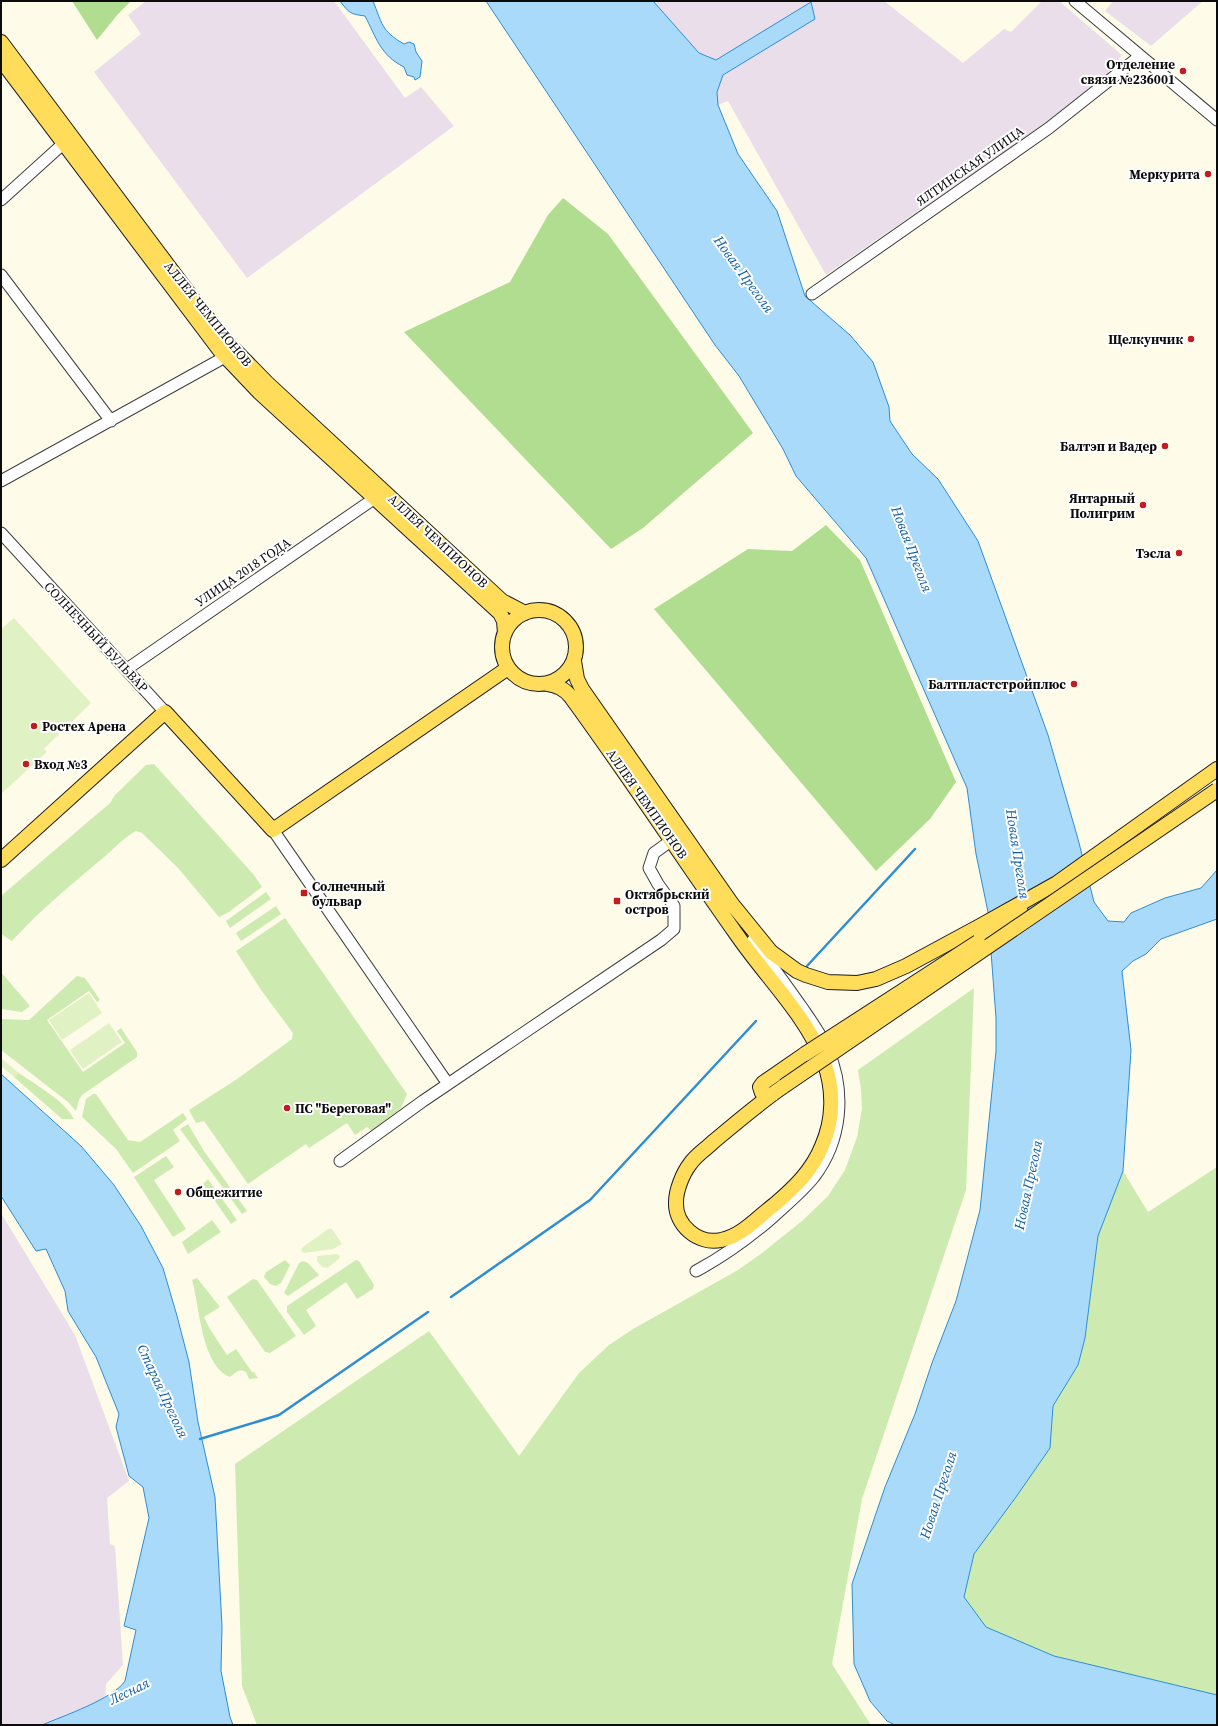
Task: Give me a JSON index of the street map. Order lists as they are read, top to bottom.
{
  "streets": {
    "main road": ["АЛЛЕЯ ЧЕМПИОНОВ", "СОЛНЕЧНЫЙ БУЛЬВАР"],
    "street": ["ЯЛТИНСКАЯ УЛИЦА", "УЛИЦА 2018 ГОДА"]
  },
  "crossings": [
    ["АЛЛЕЯ ЧЕМПИОНОВ", "УЛИЦА 2018 ГОДА"],
    ["УЛИЦА 2018 ГОДА", "СОЛНЕЧНЫЙ БУЛЬВАР"]
  ],
  "water": ["Новая Преголя", "Старая Преголя", "Лесная"],
  "places": {
    "other": [
      "Отделение связи №236001",
      "Меркурита",
      "Щелкунчик",
      "Балтэп и Вадер",
      "Янтарный Полигрим",
      "Тэсла",
      "Балтпластстройплюс",
      "Ростех Арена",
      "Вход №3",
      "ПС \"Береговая\"",
      "Общежитие"
    ],
    "transit": ["Солнечный бульвар", "Октябрьский остров"]
  }
}
